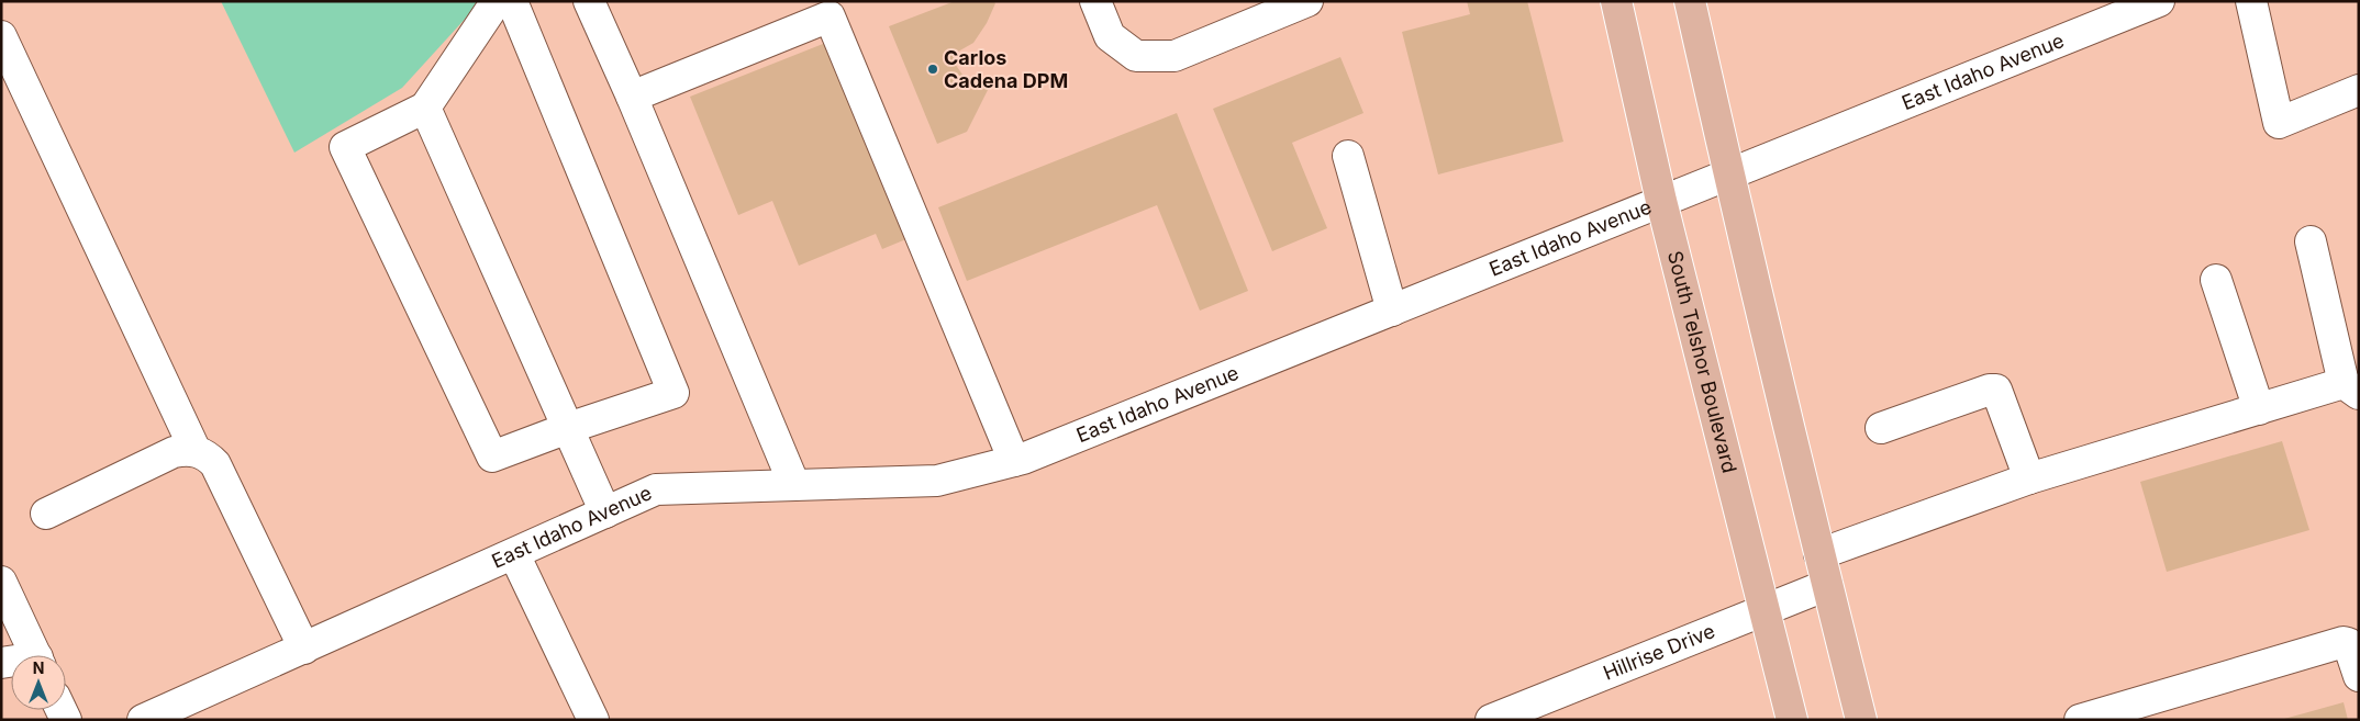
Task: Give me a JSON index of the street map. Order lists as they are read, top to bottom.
{
  "streets": {
    "main road": ["South Telshor Boulevard"],
    "street": ["East Idaho Avenue", "Hillrise Drive"]
  },
  "crossings": [
    ["East Idaho Avenue", "South Telshor Boulevard"],
    ["South Telshor Boulevard", "Hillrise Drive"]
  ],
  "places": ["Carlos Cadena DPM"],
  "north": "top"
}
